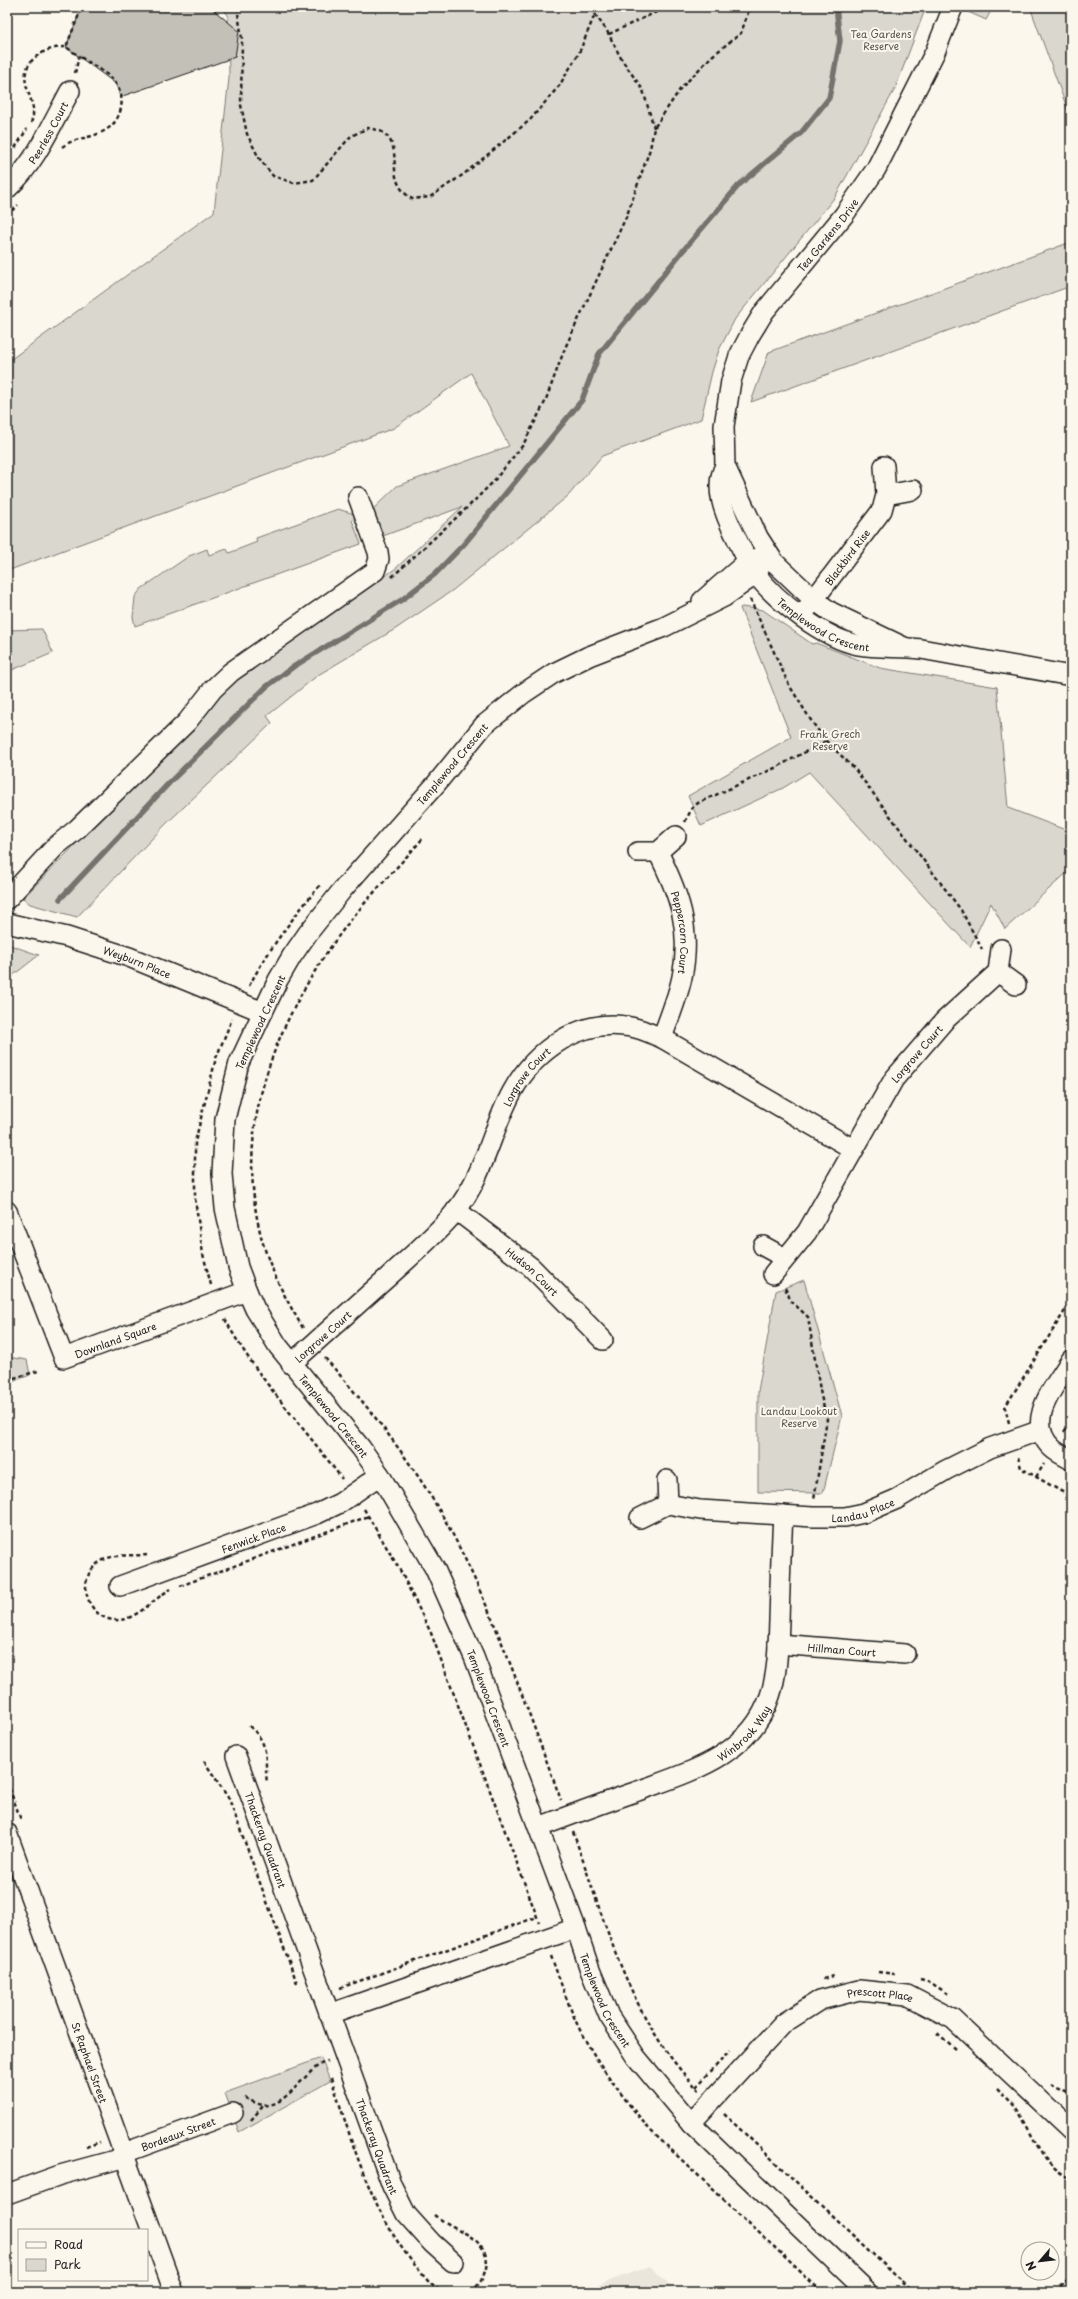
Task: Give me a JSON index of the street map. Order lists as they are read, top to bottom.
{
  "streets": {
    "street": [
      "Peerless Court",
      "Tea Gardens Drive",
      "Blackbird Rise",
      "Templewood Crescent",
      "Peppercorn Court",
      "Weyburn Place",
      "Lorgrove Court",
      "Hudson Court",
      "Downland Square",
      "Landau Place",
      "Fenwick Place",
      "Hillman Court",
      "Winbrook Way",
      "Thackeray Quadrant",
      "Prescott Place",
      "St Raphael Street",
      "Bordeaux Street"
    ]
  },
  "crossings": [
    ["Tea Gardens Drive", "Templewood Crescent"],
    ["Blackbird Rise", "Templewood Crescent"],
    ["Templewood Crescent", "Weyburn Place"],
    ["Templewood Crescent", "Lorgrove Court"],
    ["Templewood Crescent", "Downland Square"],
    ["Templewood Crescent", "Fenwick Place"],
    ["Templewood Crescent", "Winbrook Way"],
    ["Templewood Crescent", "Prescott Place"],
    ["Peppercorn Court", "Lorgrove Court"],
    ["Lorgrove Court", "Hudson Court"],
    ["Landau Place", "Winbrook Way"],
    ["Hillman Court", "Winbrook Way"],
    ["St Raphael Street", "Bordeaux Street"]
  ],
  "parks": ["Tea Gardens Reserve", "Frank Grech Reserve", "Landau Lookout Reserve"],
  "legend": ["Road", "Park"],
  "north": "bottom left"
}
